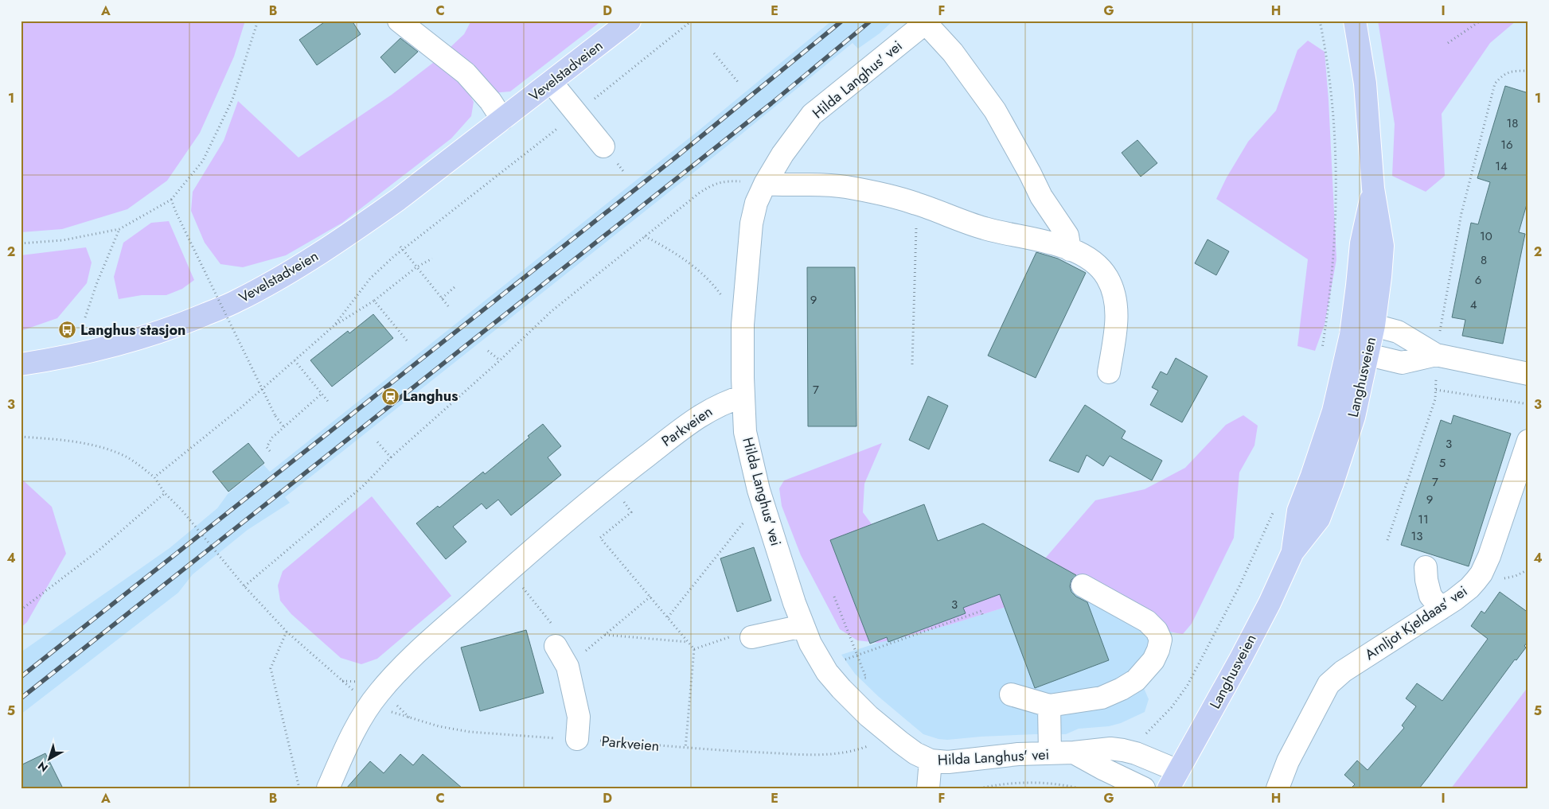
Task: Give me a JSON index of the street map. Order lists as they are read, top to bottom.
{
  "streets": {
    "main road": ["Vevelstadveien", "Langhusveien"],
    "street": ["Hilda Langhus' vei", "Parkveien", "Arnljot Kjeldaas' vei"]
  },
  "crossings": [
    ["Hilda Langhus' vei", "Langhusveien"],
    ["Hilda Langhus' vei", "Parkveien"]
  ],
  "places": {
    "bus stop": ["Langhus stasjon"],
    "station": ["Langhus"]
  },
  "house_numbers": [
    "18",
    "16",
    "14",
    "10",
    "8",
    "6",
    "9",
    "4",
    "7",
    "3",
    "5",
    "7",
    "9",
    "11",
    "13",
    "3"
  ],
  "north": "bottom left",
  "grid": {
    "columns": [
      "A",
      "B",
      "C",
      "D",
      "E",
      "F",
      "G",
      "H",
      "I"
    ],
    "rows": [
      "1",
      "2",
      "3",
      "4",
      "5"
    ]
  }
}
